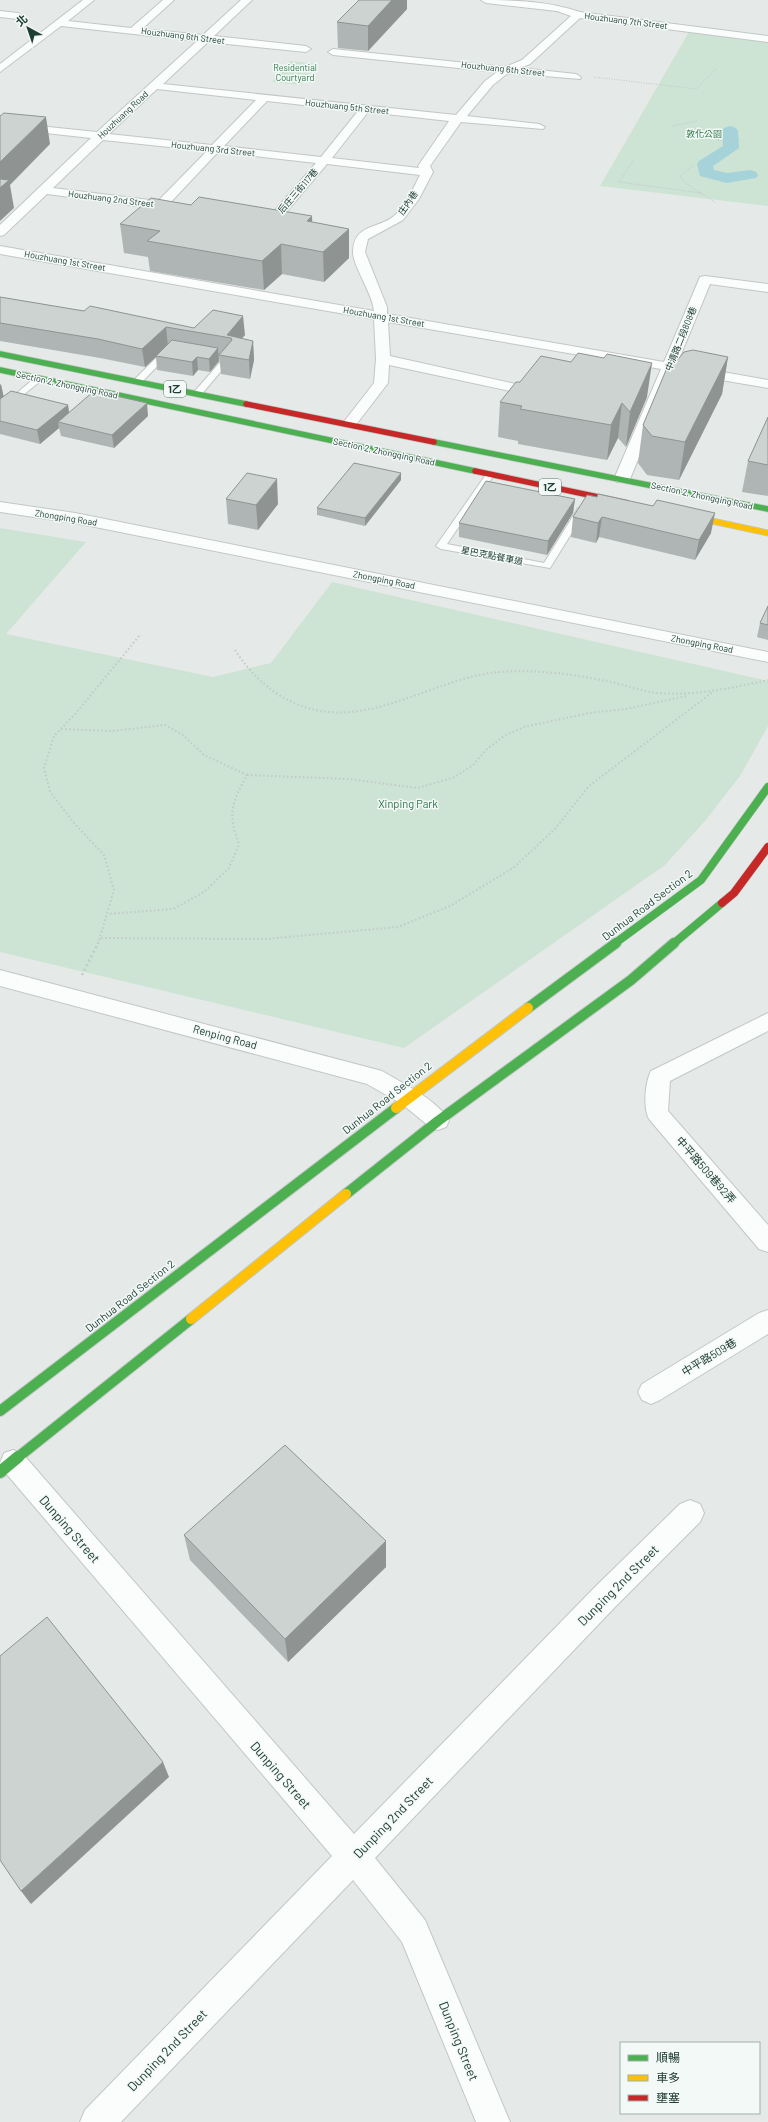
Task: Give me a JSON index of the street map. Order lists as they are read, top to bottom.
{
  "streets": {
    "main road": ["Section 2, Zhongqing Road", "1乙", "Dunhua Road Section 2"],
    "street": [
      "Houzhuang 7th Street",
      "Houzhuang 6th Street",
      "Houzhuang 5th Street",
      "Houzhuang Road",
      "Houzhuang 3rd Street",
      "后庄三街117巷",
      "Houzhuang 2nd Street",
      "庄內巷",
      "Houzhuang 1st Street",
      "中清路二段808巷",
      "Zhongping Road",
      "Renping Road",
      "中平路509巷92弄",
      "中平路509巷",
      "Dunping Street",
      "Dunping 2nd Street"
    ],
    "lane": ["星巴克點餐車道"]
  },
  "crossings": [
    ["Houzhuang 7th Street", "庄內巷"],
    ["Houzhuang 6th Street", "Houzhuang Road"],
    ["Houzhuang 6th Street", "庄內巷"],
    ["Houzhuang 5th Street", "Houzhuang Road"],
    ["Houzhuang 5th Street", "后庄三街117巷"],
    ["Houzhuang 5th Street", "庄內巷"],
    ["Houzhuang Road", "Houzhuang 3rd Street"],
    ["Houzhuang Road", "Houzhuang 2nd Street"],
    ["Houzhuang 3rd Street", "后庄三街117巷"],
    ["Houzhuang 3rd Street", "庄內巷"],
    ["Houzhuang 1st Street", "中清路二段808巷"],
    ["中清路二段808巷", "Section 2, Zhongqing Road"],
    ["Section 2, Zhongqing Road", "星巴克點餐車道"],
    ["Dunhua Road Section 2", "Renping Road"],
    ["Dunping Street", "Dunping 2nd Street"]
  ],
  "parks": ["Residential Courtyard", "敦化公園", "Xinping Park"],
  "legend": ["順暢", "車多", "壅塞"],
  "north": "top left"
}
